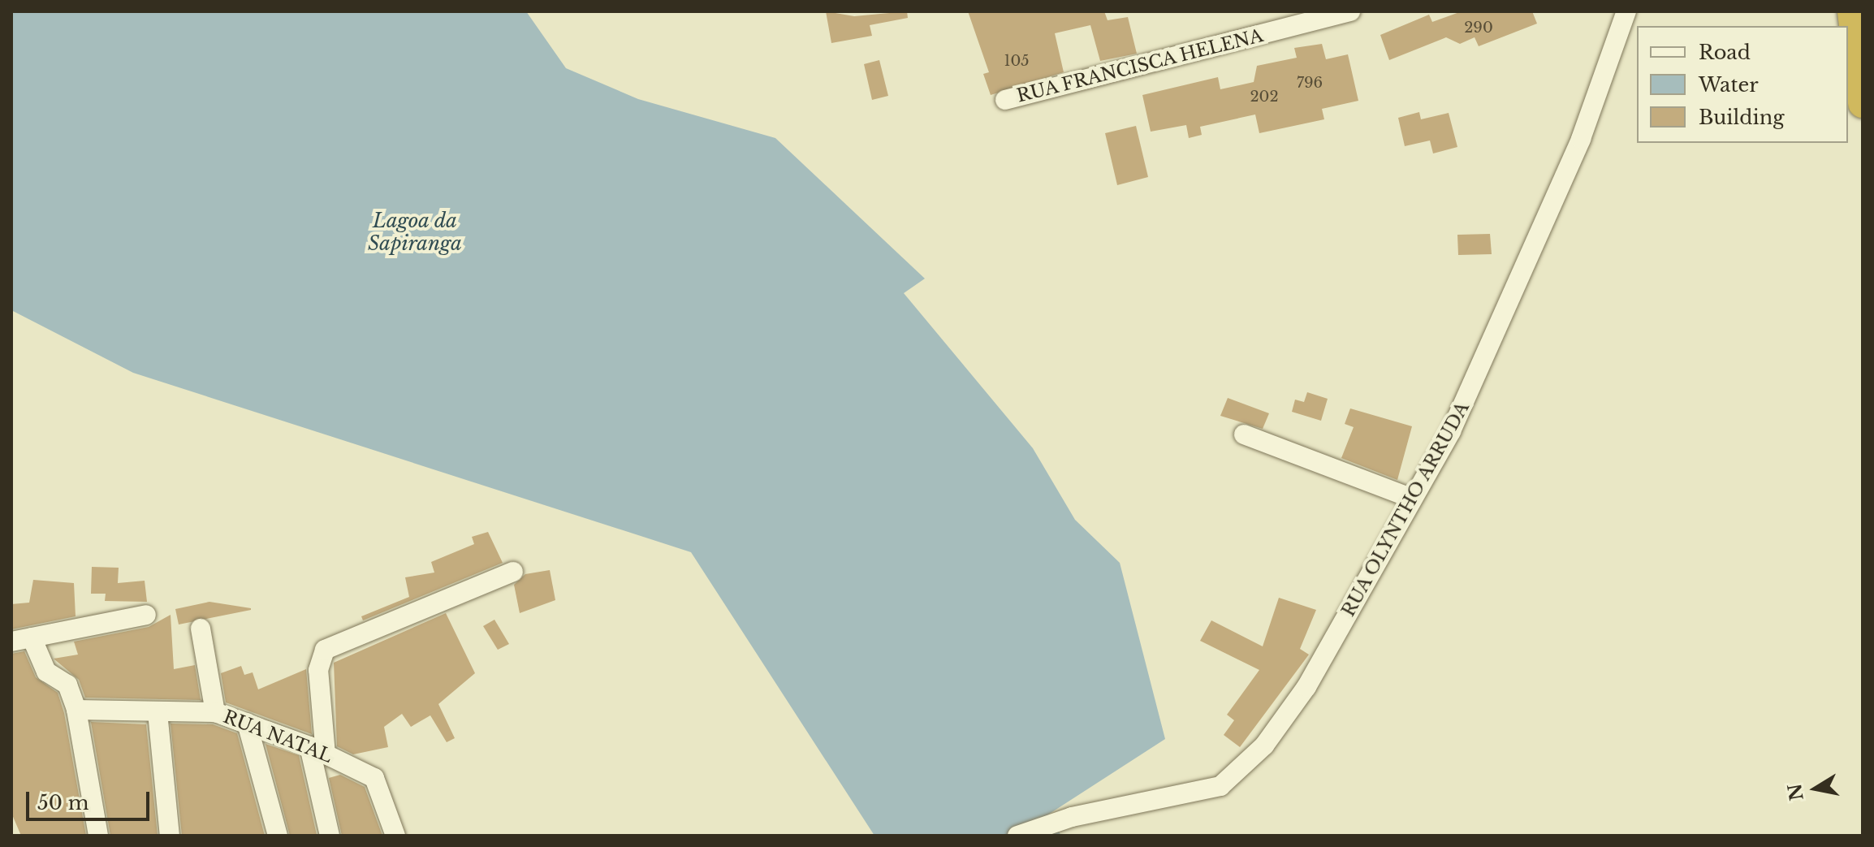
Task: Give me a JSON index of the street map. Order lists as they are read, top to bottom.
{
  "streets": {
    "street": ["RUA FRANCISCA HELENA", "RUA OLYNTHO ARRUDA", "RUA NATAL"]
  },
  "water": ["Lagoa da Sapiranga"],
  "house_numbers": [
    "290",
    "105",
    "796",
    "202"
  ],
  "legend": ["Road", "Water", "Building"],
  "scale_bar": "50 m",
  "north": "left"
}
